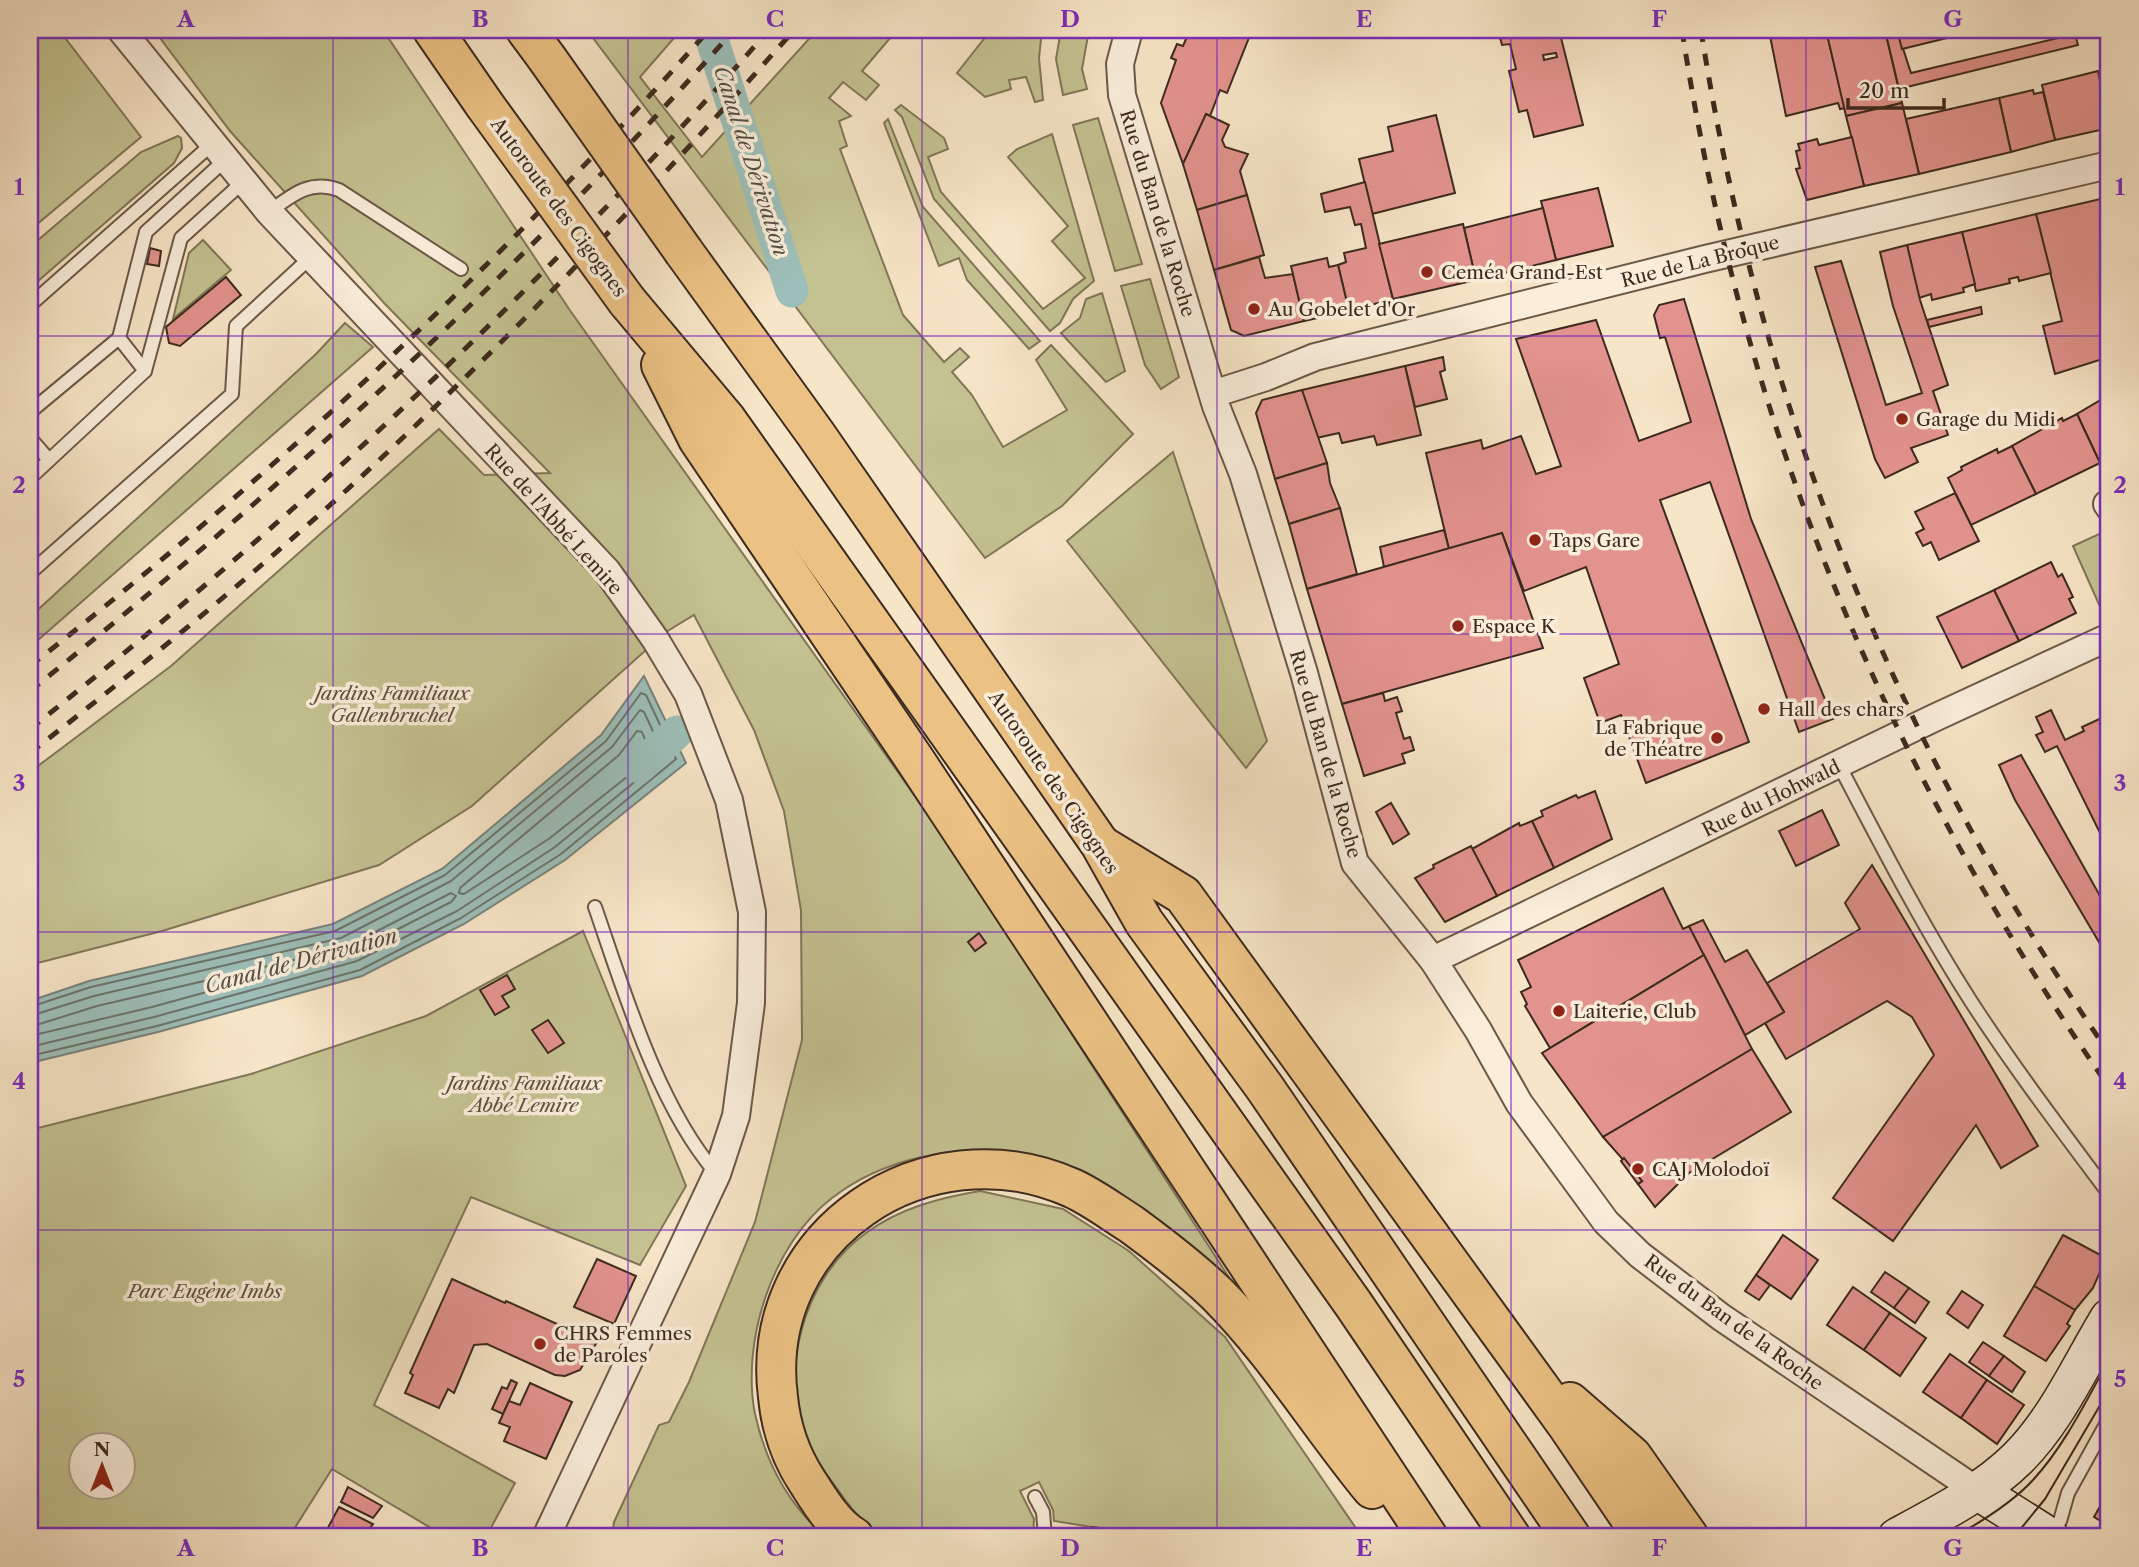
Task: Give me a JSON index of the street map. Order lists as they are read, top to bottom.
{
  "streets": {
    "highway": ["Autoroute des Cigognes"],
    "street": [
      "Rue du Ban de la Roche",
      "Rue de La Broque",
      "Rue de l'Abbé Lemire",
      "Rue du Hohwald"
    ]
  },
  "crossings": [
    ["Rue du Ban de la Roche", "Rue de La Broque"],
    ["Rue du Ban de la Roche", "Rue du Hohwald"]
  ],
  "water": ["Canal de Dérivation"],
  "parks": ["Jardins Familiaux Gallenbruchel", "Jardins Familiaux Abbé Lemire", "Parc Eugène Imbs"],
  "places": [
    "Ceméa Grand-Est",
    "Au Gobelet d'Or",
    "Garage du Midi",
    "Taps Gare",
    "Espace K",
    "Hall des chars",
    "La Fabrique de Théatre",
    "Laiterie, Club",
    "CAJ Molodoï",
    "CHRS Femmes de Paroles"
  ],
  "scale_bar": "20 m",
  "north": "top",
  "grid": {
    "columns": [
      "A",
      "B",
      "C",
      "D",
      "E",
      "F",
      "G"
    ],
    "rows": [
      "1",
      "2",
      "3",
      "4",
      "5"
    ]
  }
}
